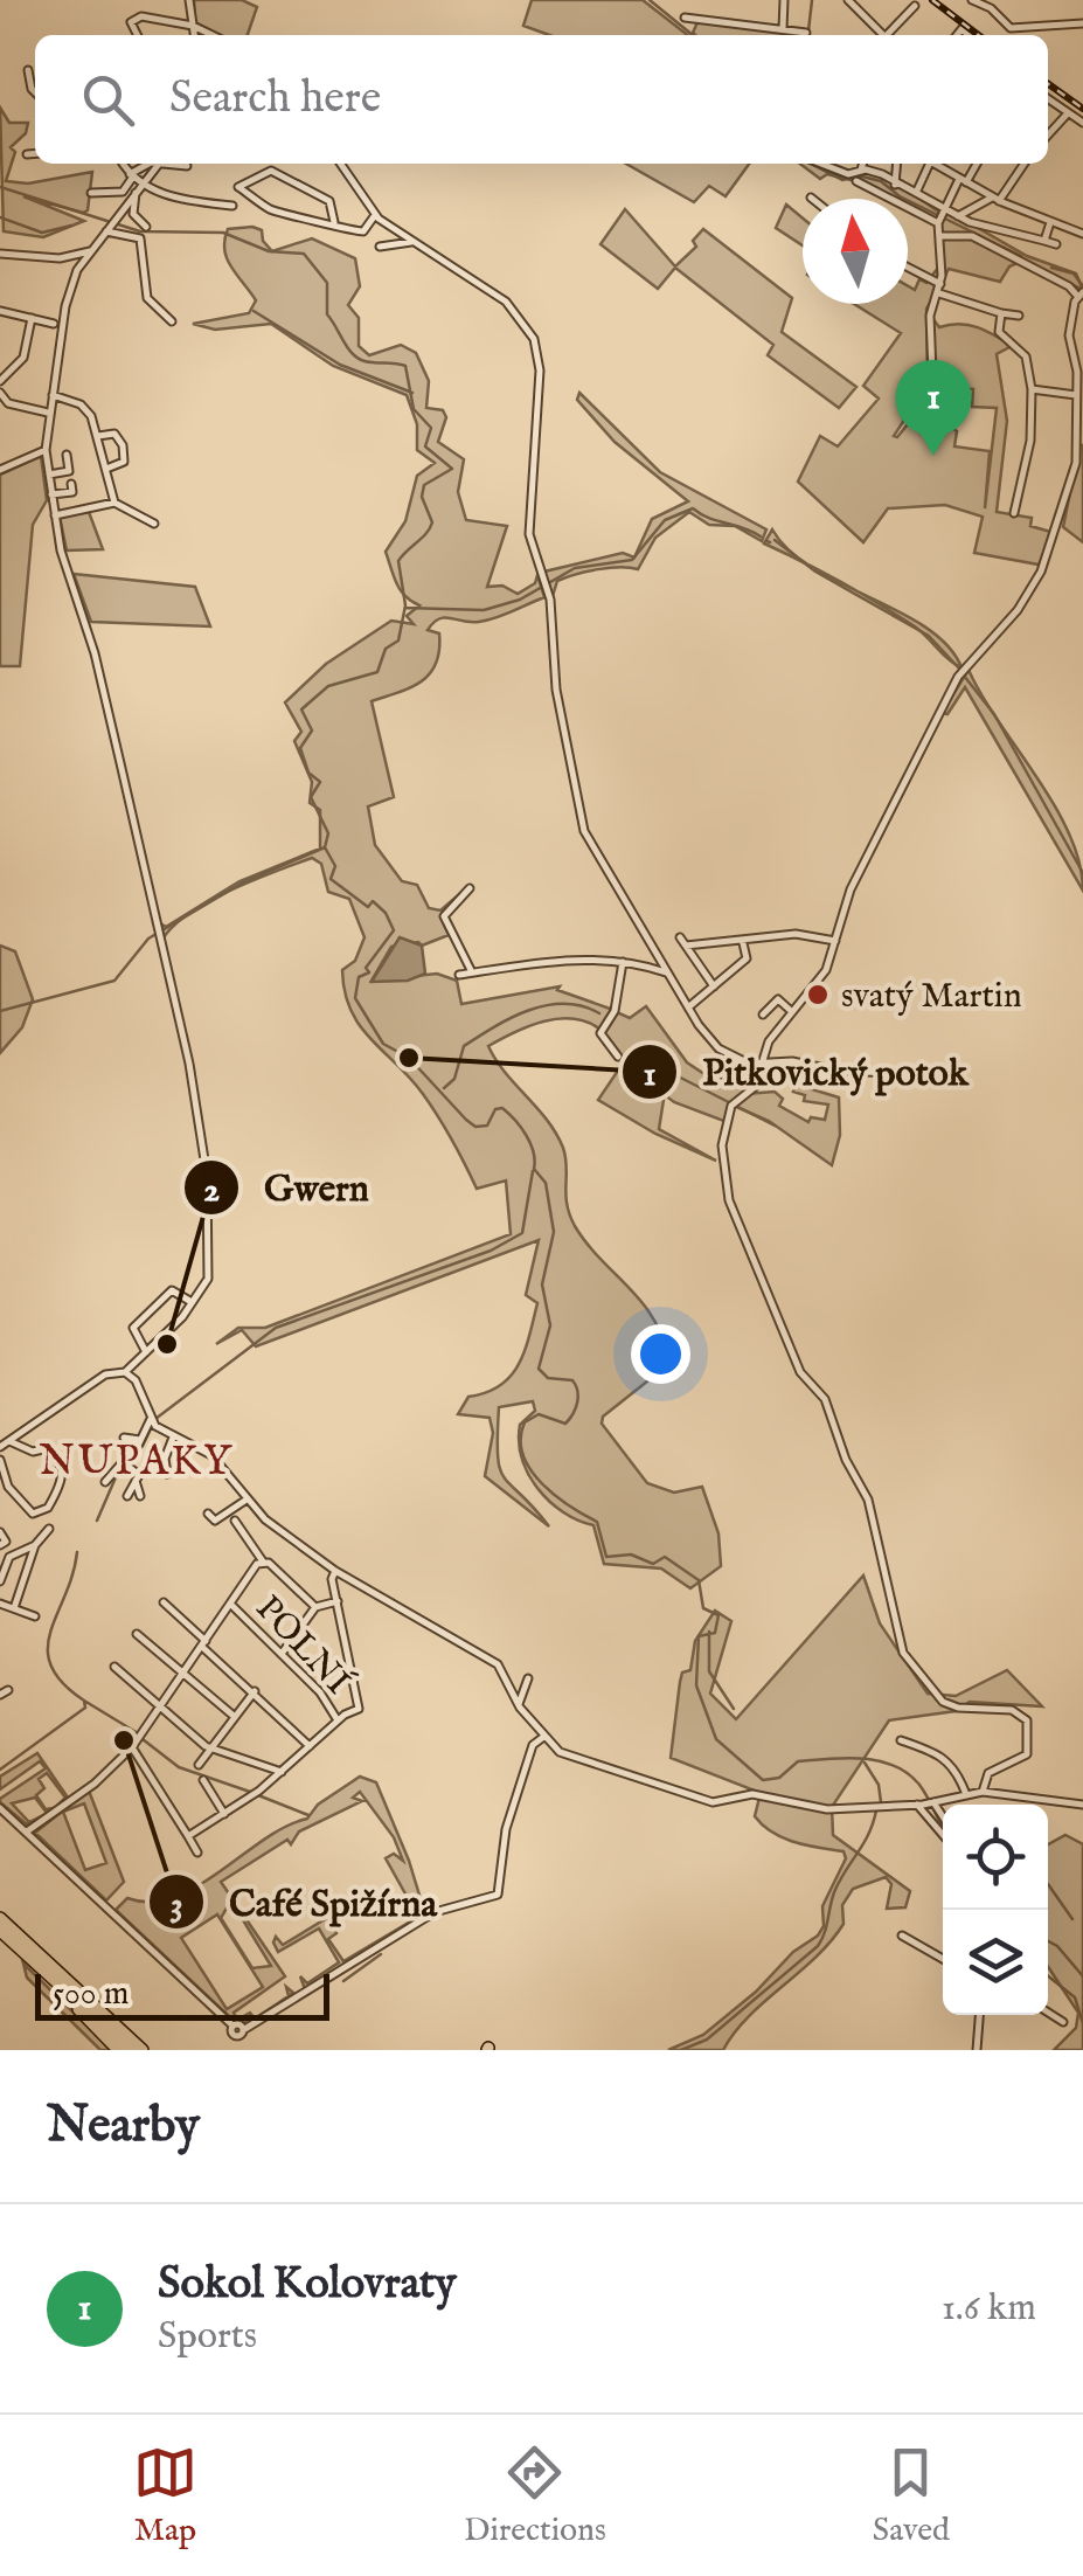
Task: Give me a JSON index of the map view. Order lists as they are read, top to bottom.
{
  "streets": {
    "street": ["POLNÍ"]
  },
  "districts": ["NUPAKY"],
  "places": [
    "svatý Martin",
    "Pitkovický potok",
    "Gwern",
    "Café Spižírna"
  ],
  "scale_bar": "500 m",
  "north": "top",
  "page": {
    "search": "Search here",
    "pins": "1",
    "scale": "500 m",
    "heading": "Nearby",
    "list": [
      {
        "mark": "1",
        "name": "Sokol Kolovraty",
        "note": "Sports",
        "value": "1.6 km"
      }
    ],
    "nav": ["Map", "Directions", "Saved"]
  }
}
